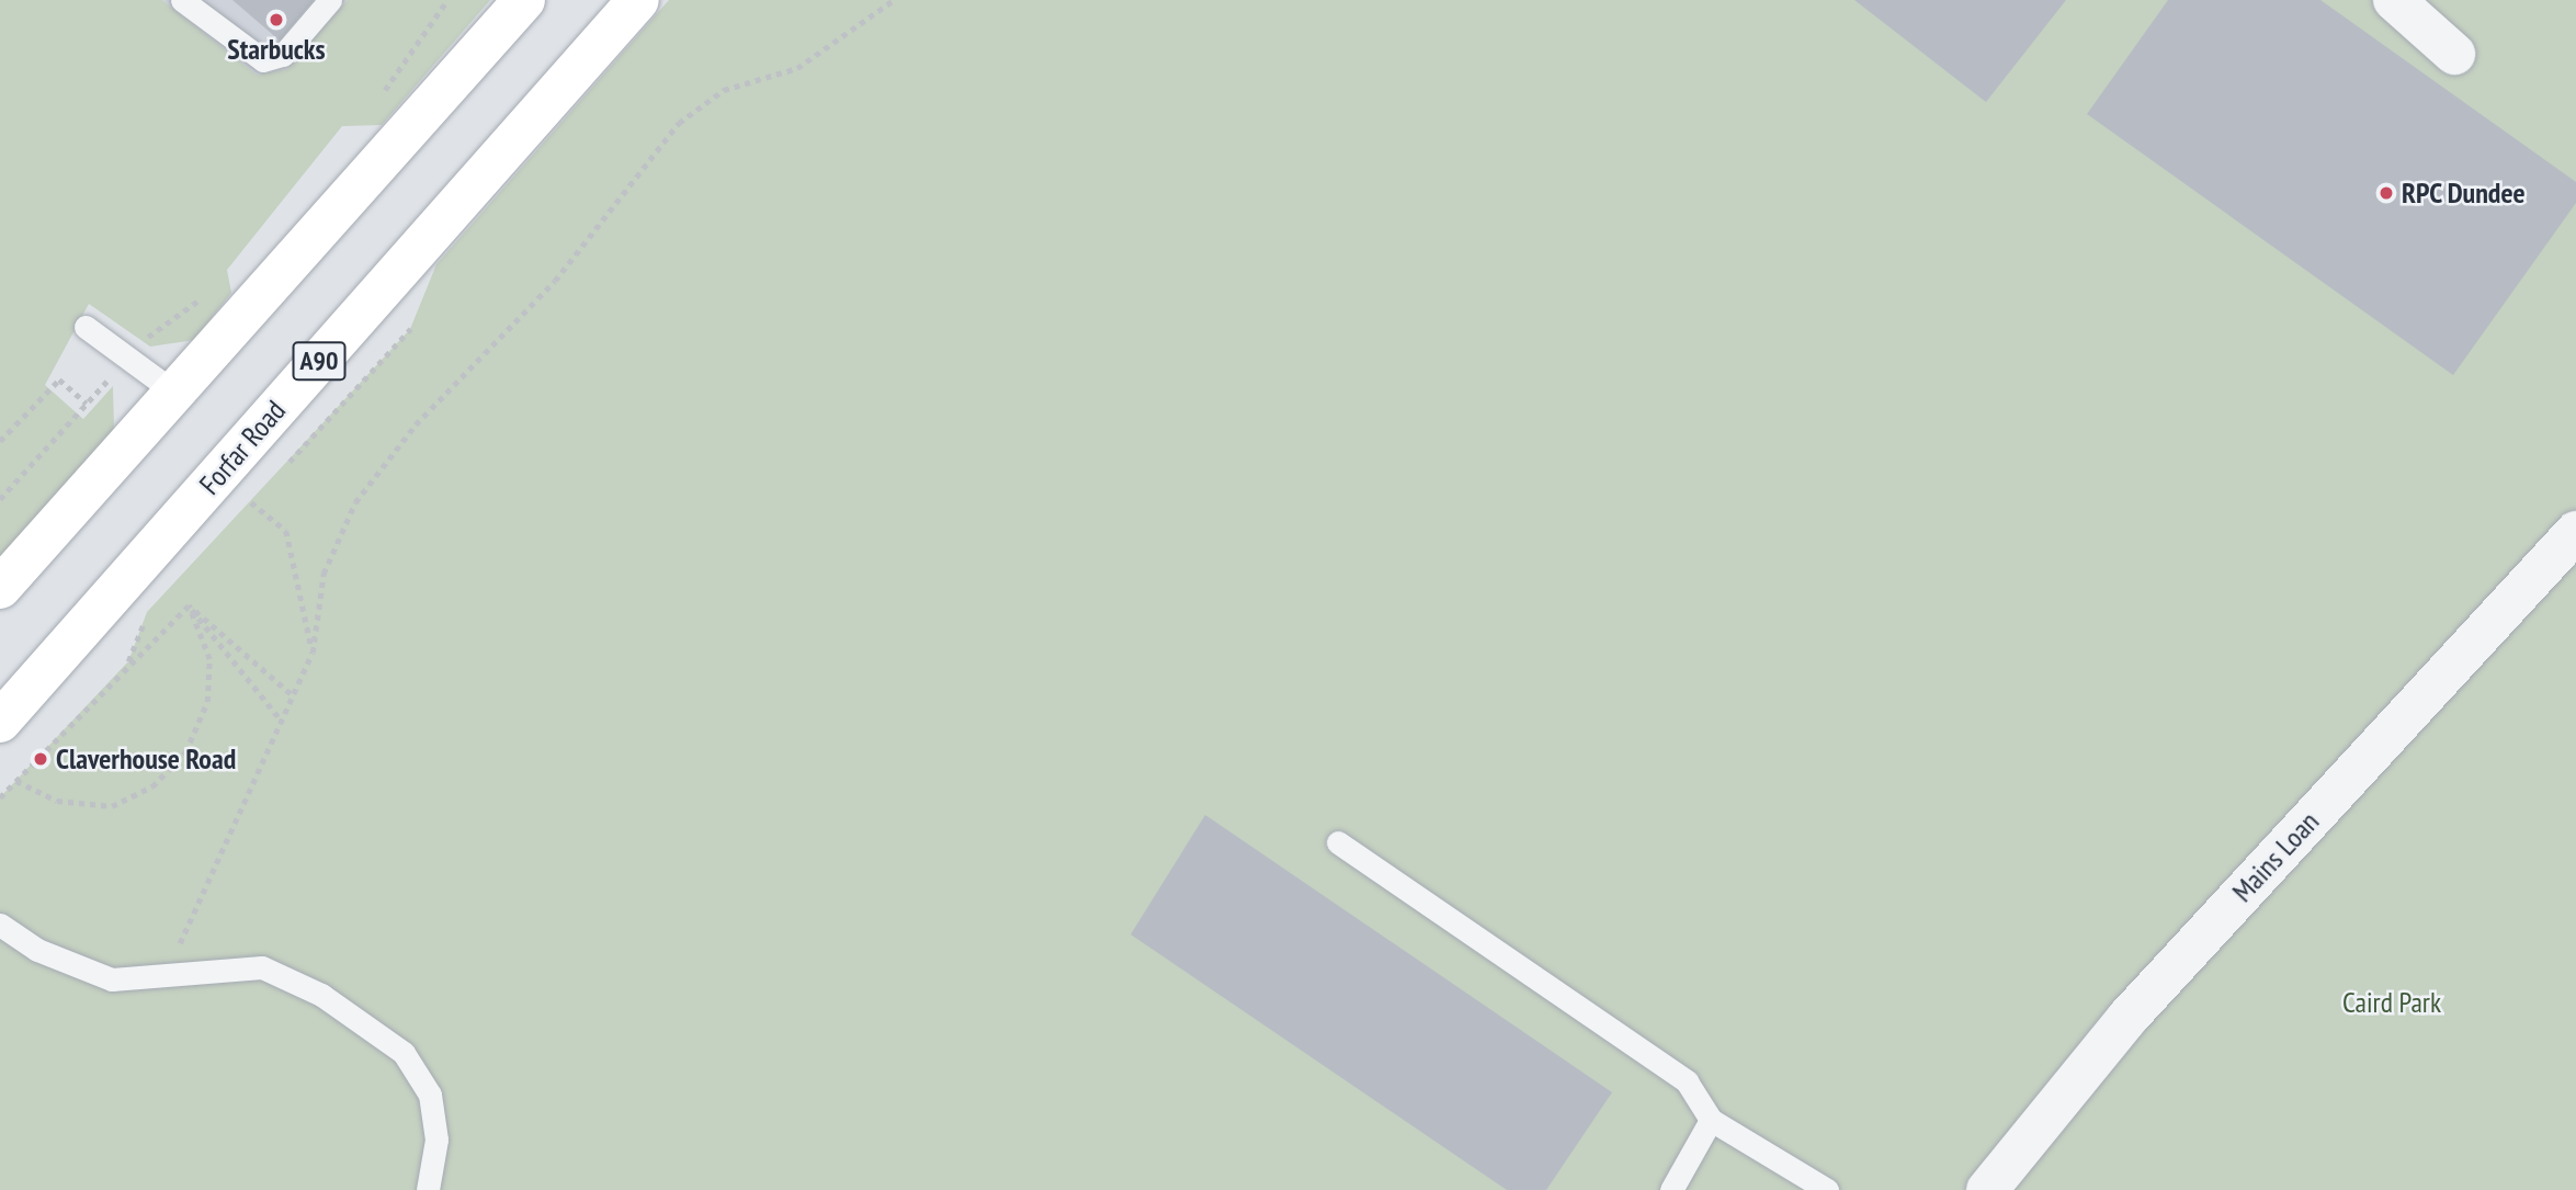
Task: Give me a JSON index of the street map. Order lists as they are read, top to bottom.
{
  "streets": {
    "highway": ["A90", "Forfar Road"],
    "street": ["Mains Loan"]
  },
  "parks": ["Caird Park"],
  "places": ["Starbucks", "RPC Dundee", "Claverhouse Road"]
}
